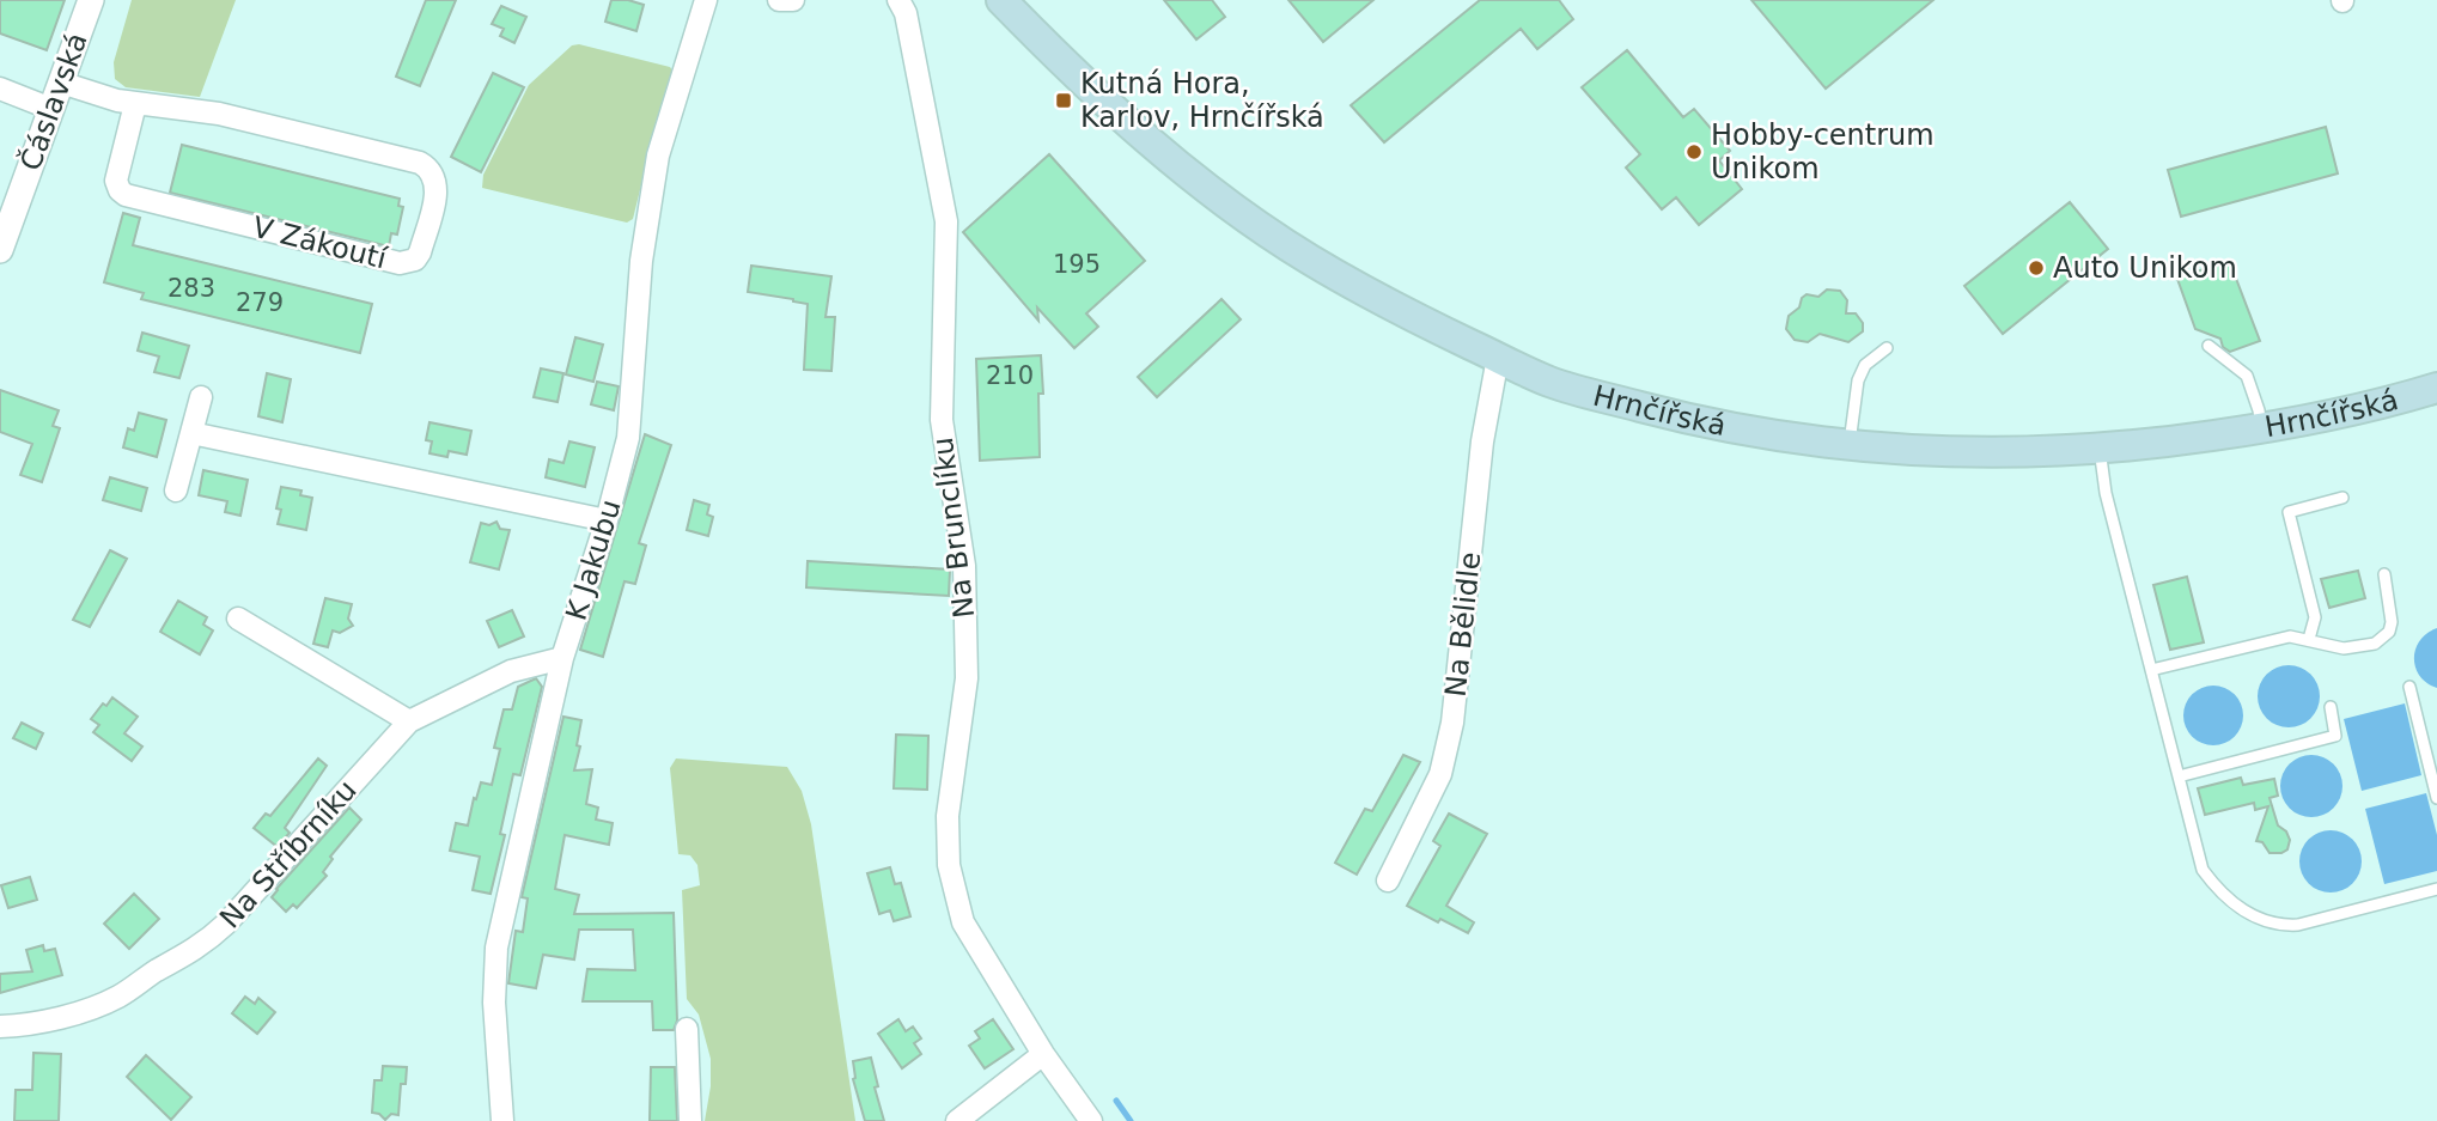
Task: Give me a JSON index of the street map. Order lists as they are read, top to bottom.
{
  "streets": {
    "main road": ["Hrnčířská"],
    "street": [
      "Čáslavská",
      "V Zákoutí",
      "Na Brunclíku",
      "K Jakubu",
      "Na Bělidle",
      "Na Stříbrníku"
    ]
  },
  "crossings": [
    ["Čáslavská", "V Zákoutí"],
    ["Hrnčířská", "Na Bělidle"],
    ["K Jakubu", "Na Stříbrníku"]
  ],
  "places": {
    "transit": ["Kutná Hora, Karlov, Hrnčířská"],
    "other": ["Hobby-centrum Unikom", "Auto Unikom"]
  },
  "house_numbers": [
    "195",
    "283",
    "279",
    "210"
  ]
}
